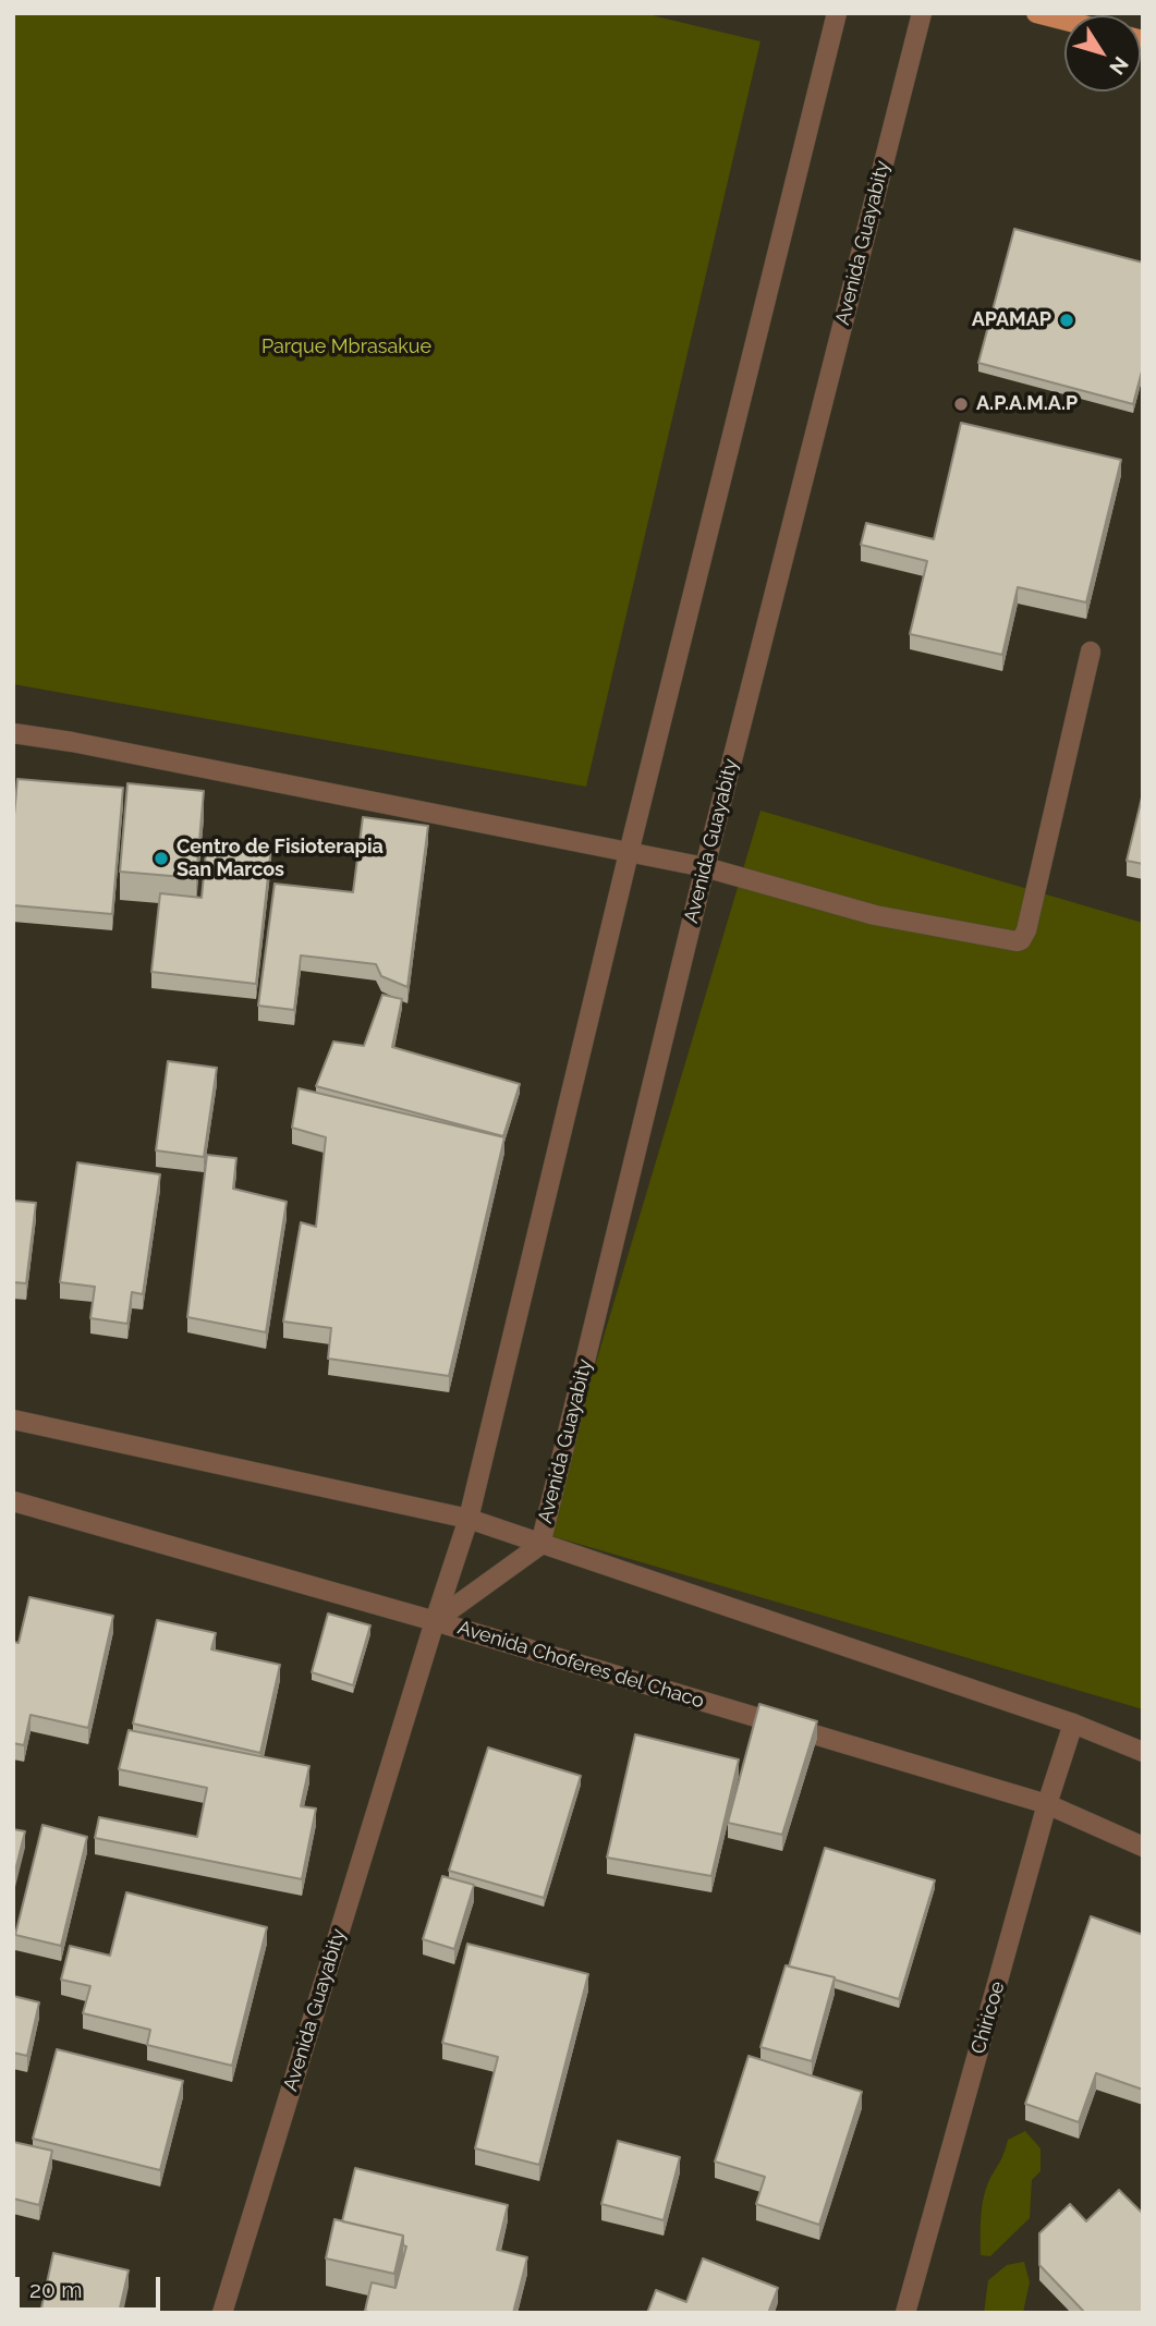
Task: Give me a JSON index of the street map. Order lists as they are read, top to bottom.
{
  "streets": {
    "street": ["Avenida Guayabity", "Avenida Choferes del Chaco", "Chiricoe"]
  },
  "crossings": [
    ["Avenida Guayabity", "Avenida Choferes del Chaco"],
    ["Avenida Choferes del Chaco", "Chiricoe"]
  ],
  "parks": ["Parque Mbrasakue"],
  "places": ["APAMAP", "A.P.A.M.A.P", "Centro de Fisioterapia San Marcos"],
  "scale_bar": "20 m",
  "north": "bottom right"
}
